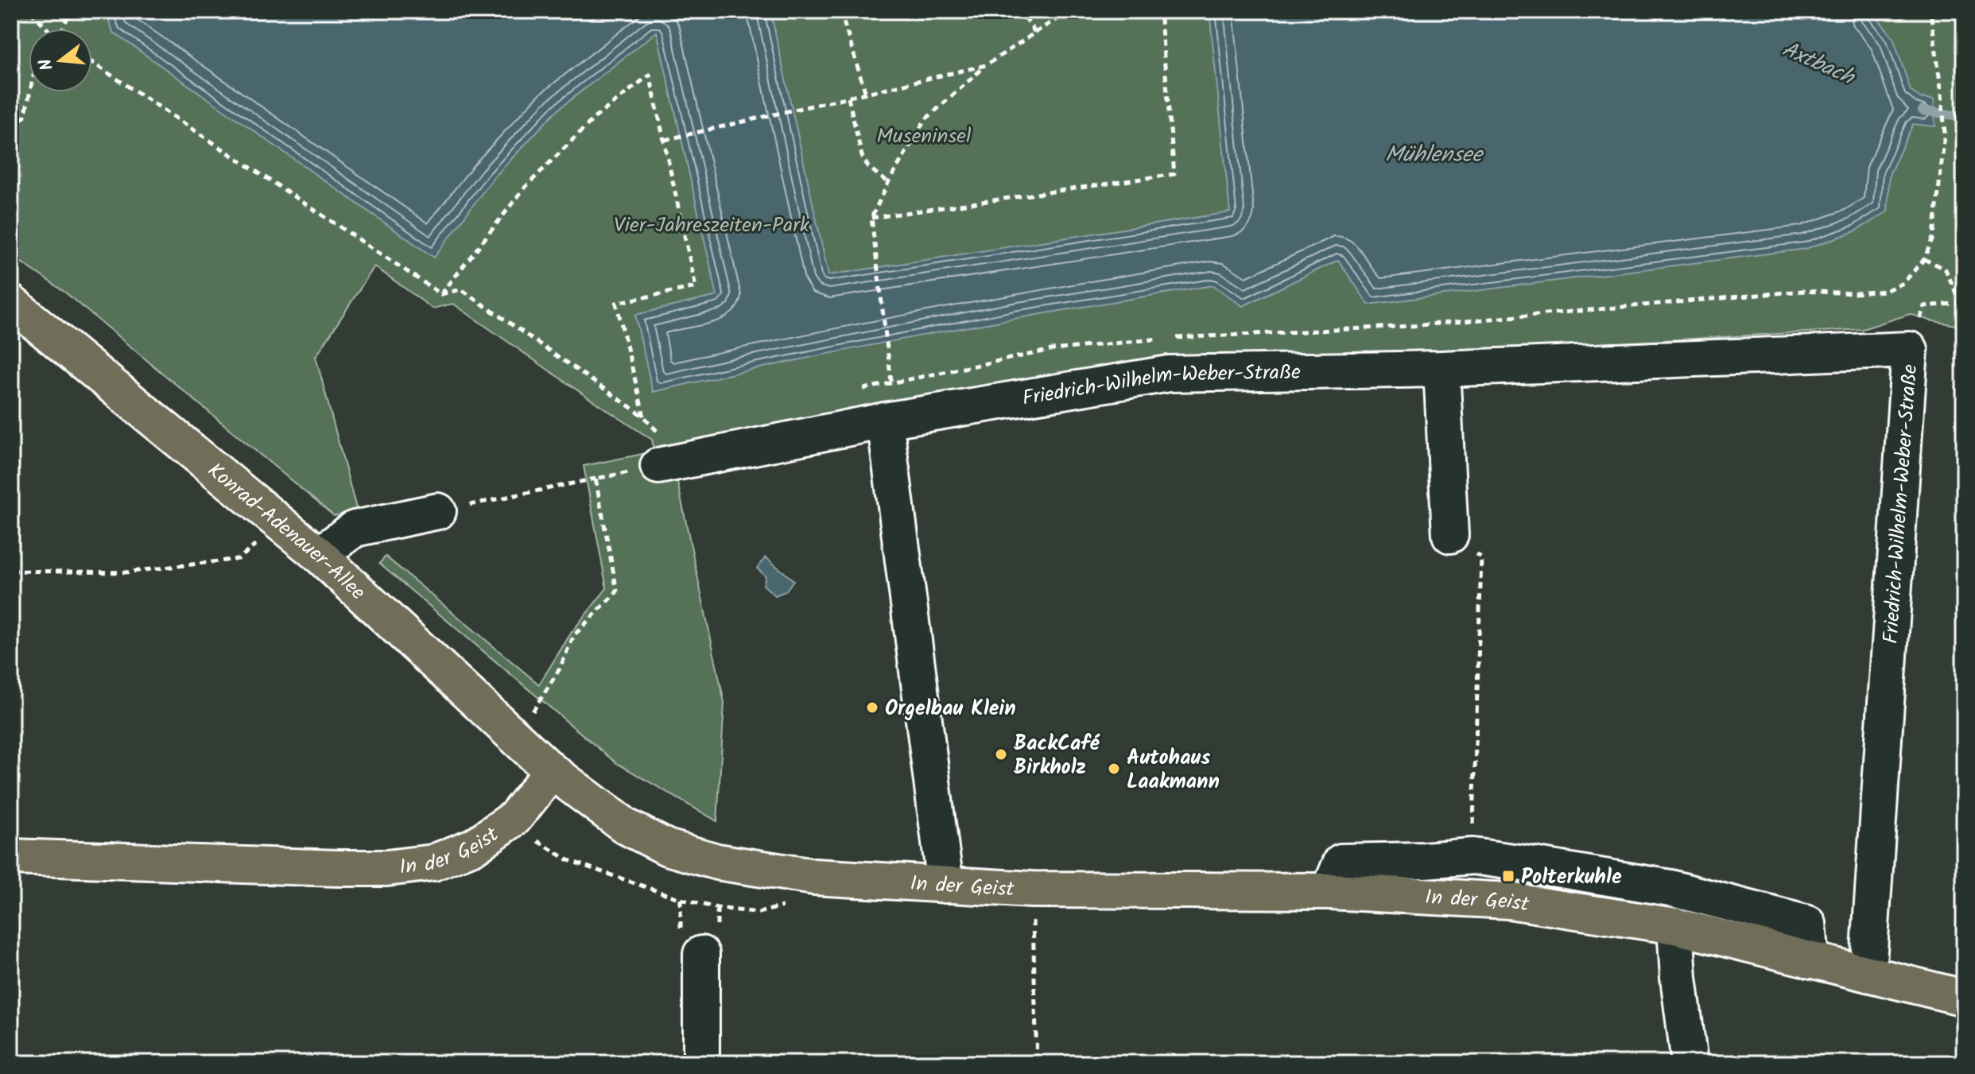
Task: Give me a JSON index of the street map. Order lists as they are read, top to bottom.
{
  "streets": {
    "main road": ["Konrad-Adenauer-Allee", "In der Geist"],
    "street": ["Friedrich-Wilhelm-Weber-Straße"]
  },
  "crossings": [
    ["Friedrich-Wilhelm-Weber-Straße", "In der Geist"],
    ["Konrad-Adenauer-Allee", "In der Geist"]
  ],
  "water": ["Axtbach", "Mühlensee"],
  "parks": ["Museninsel", "Vier-Jahreszeiten-Park"],
  "places": {
    "other": ["Orgelbau Klein", "BackCafé Birkholz", "Autohaus Laakmann"],
    "transit": ["Polterkuhle"]
  },
  "north": "left"
}
